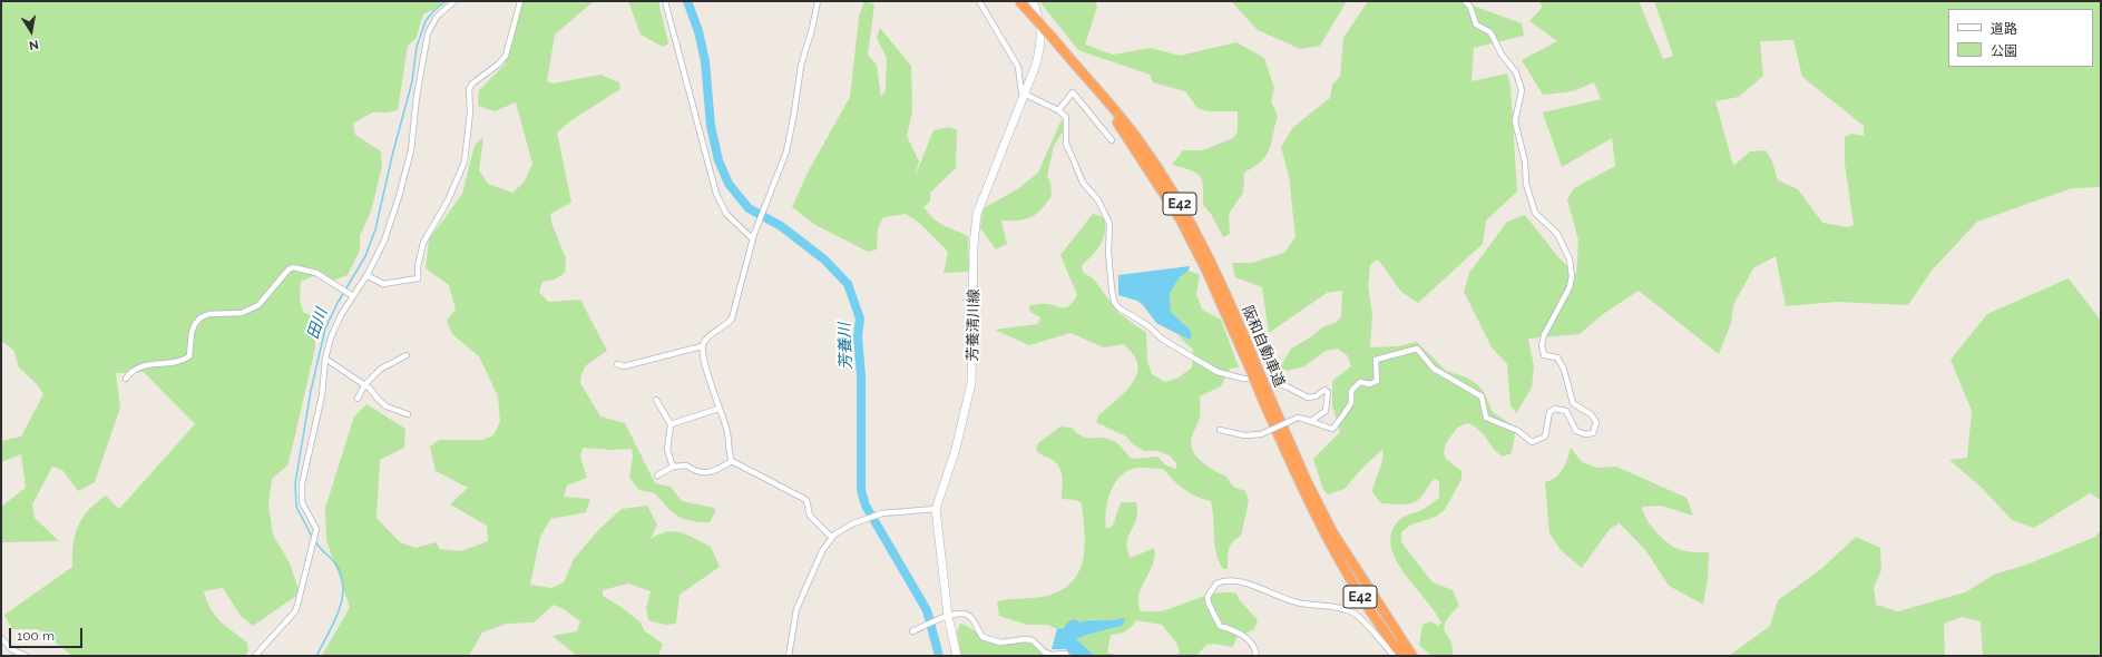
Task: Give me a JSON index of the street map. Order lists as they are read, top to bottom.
{
  "streets": {
    "highway": ["E42", "阪和自動車道"],
    "main road": ["芳養清川線"]
  },
  "water": ["田川", "芳養川"],
  "legend": ["道路", "公園"],
  "scale_bar": "100 m",
  "north": "bottom"
}
